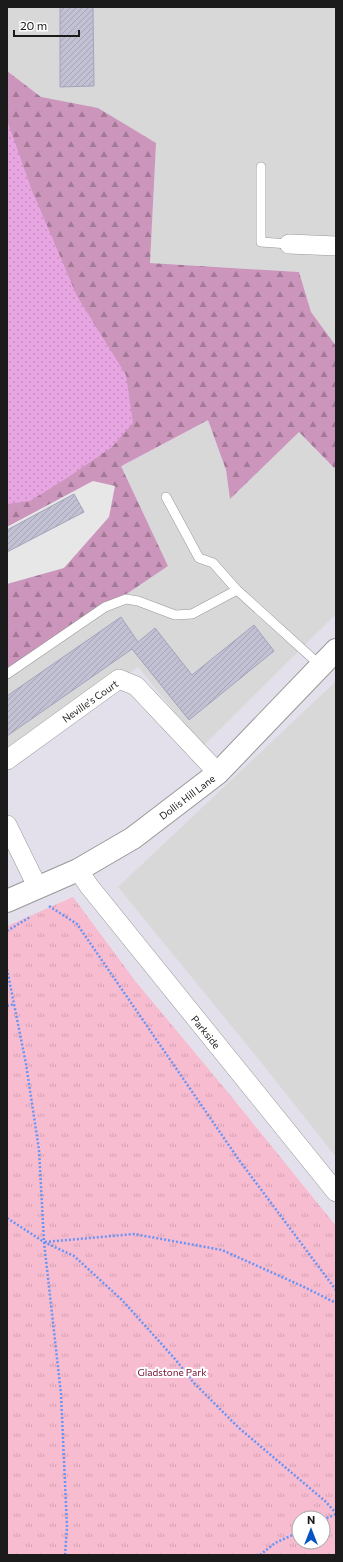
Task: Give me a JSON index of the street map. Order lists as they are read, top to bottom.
{
  "streets": {
    "street": ["Neville's Court", "Dollis Hill Lane", "Parkside"]
  },
  "crossings": [
    ["Neville's Court", "Dollis Hill Lane"],
    ["Dollis Hill Lane", "Parkside"]
  ],
  "parks": ["Gladstone Park"],
  "scale_bar": "20 m",
  "north": "top"
}
